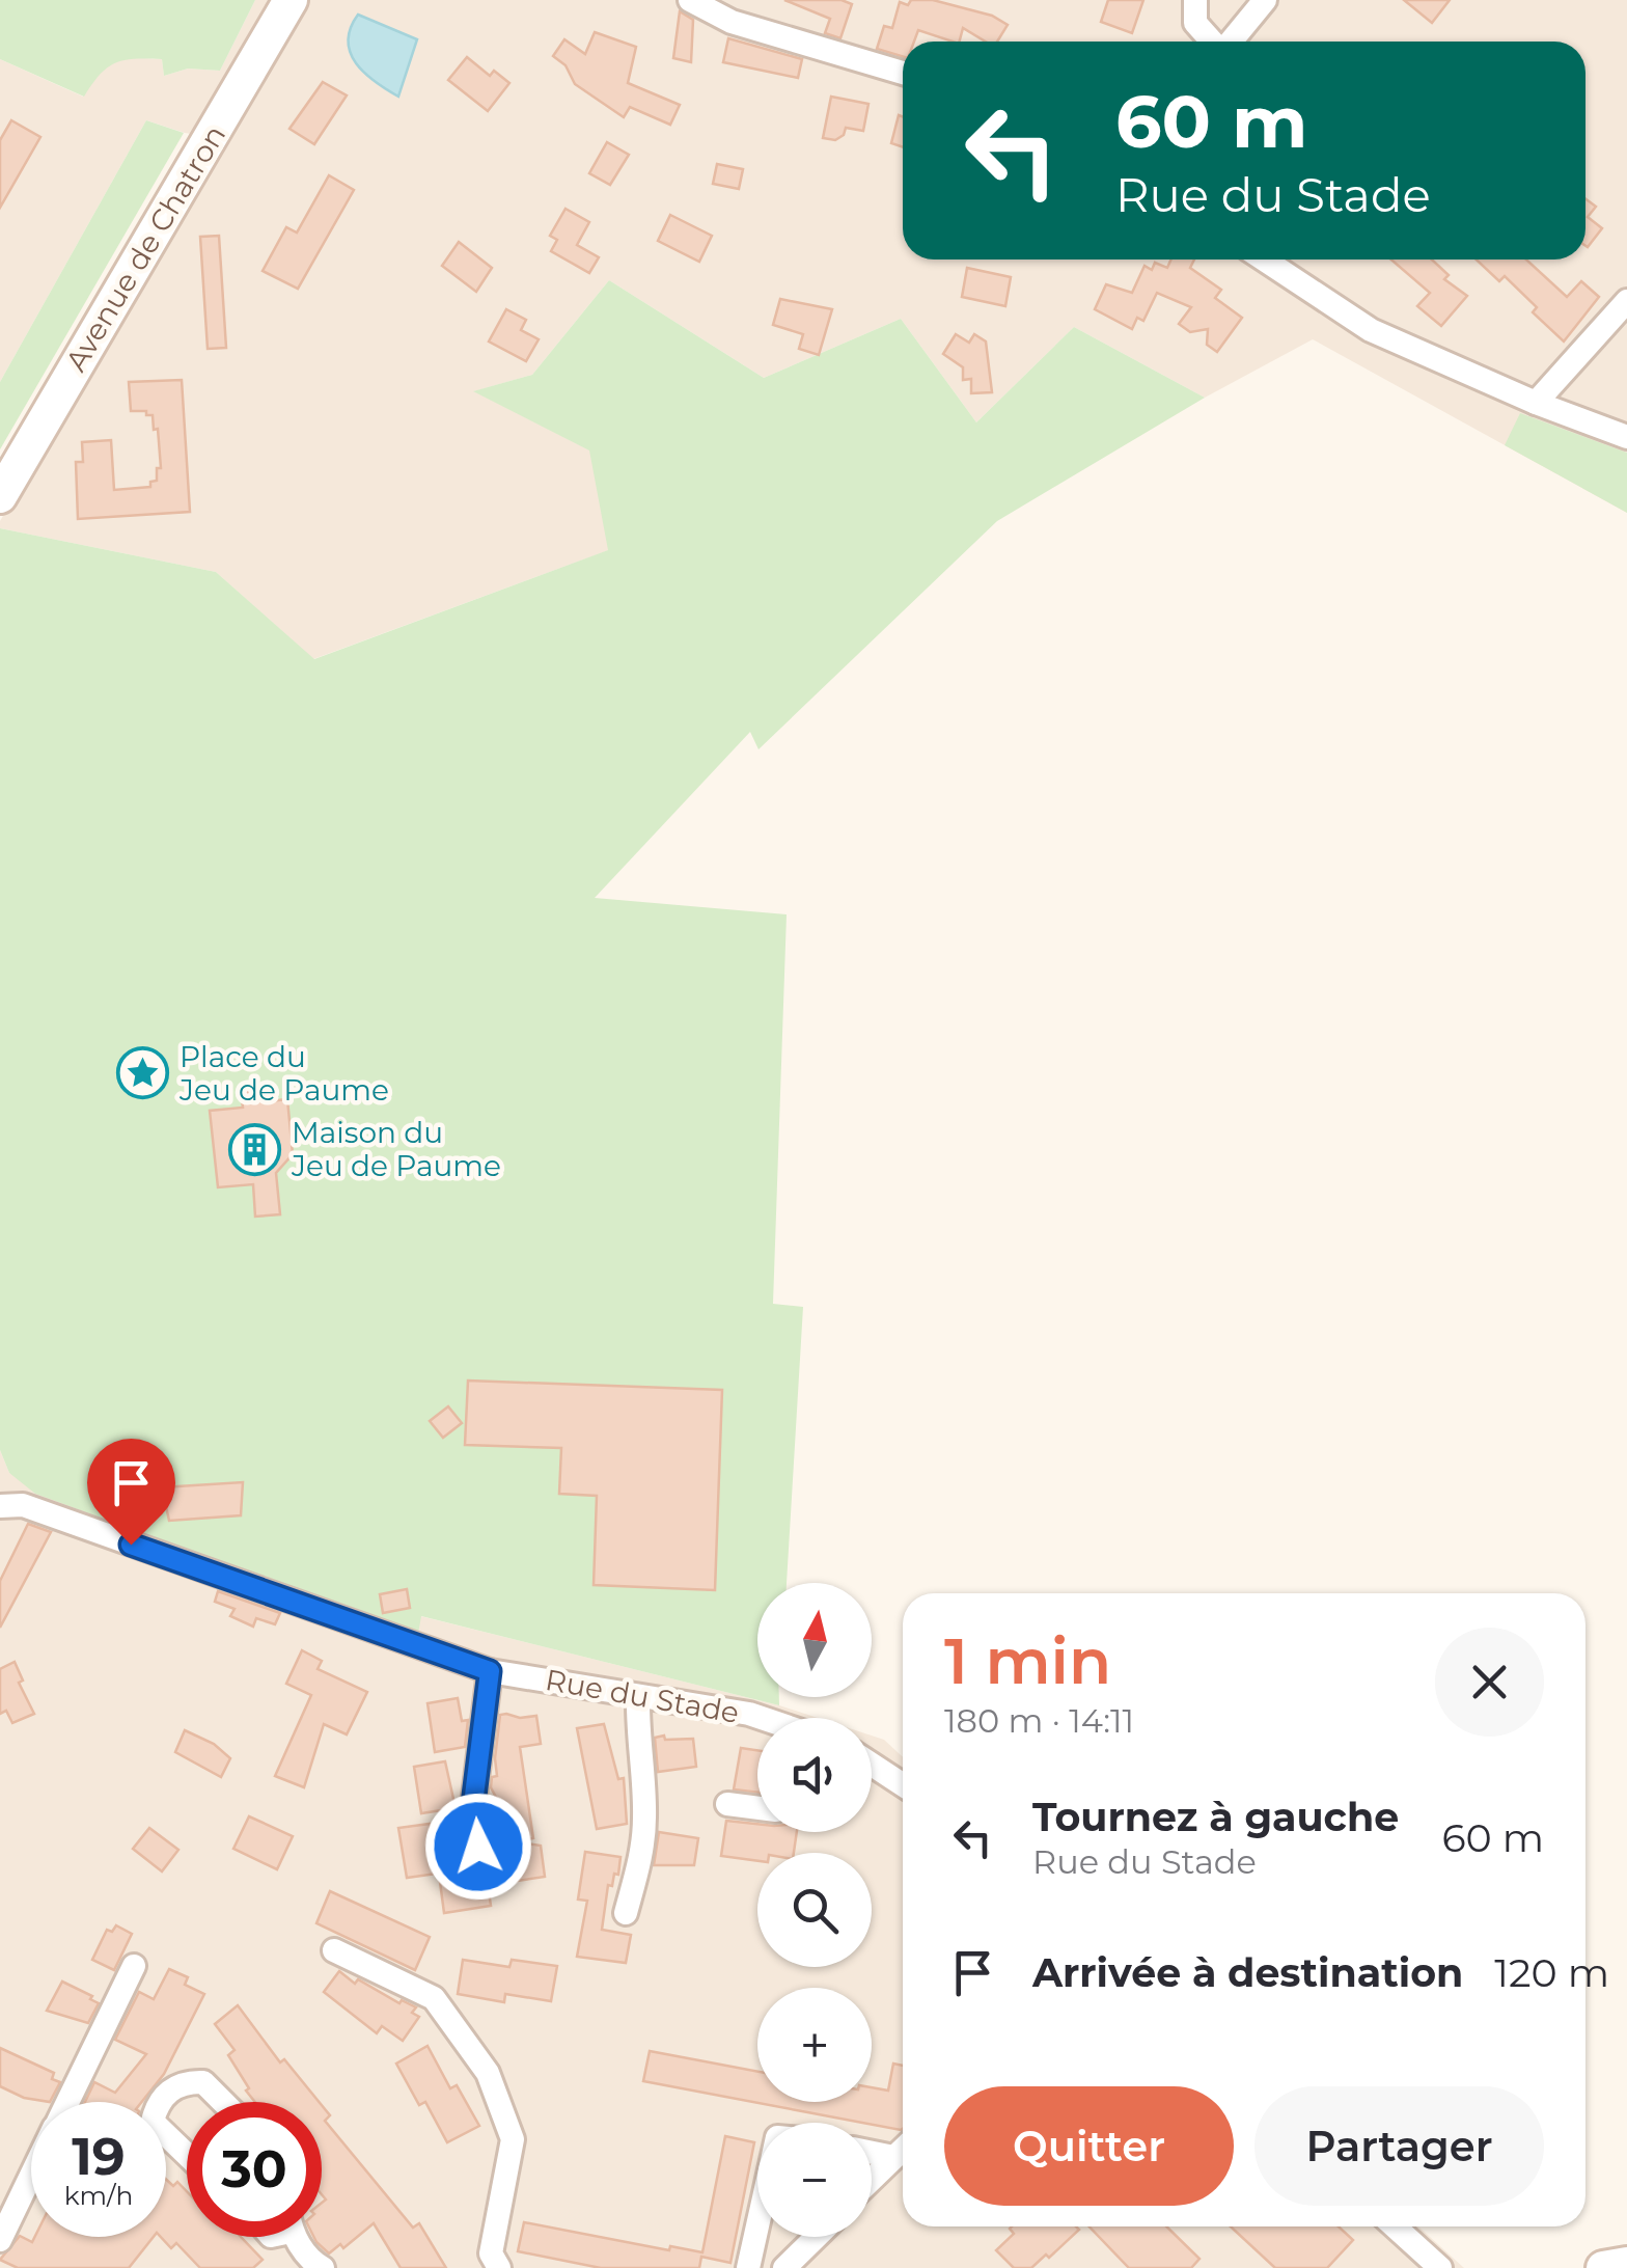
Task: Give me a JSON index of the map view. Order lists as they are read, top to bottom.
{
  "streets": {
    "street": ["Avenue de Chatron", "Rue du Stade"]
  },
  "places": {
    "place": ["Place du Jeu de Paume"],
    "building": ["Maison du Jeu de Paume"]
  },
  "north": "top",
  "page": {
    "turn": ["60 m", "Rue du Stade"],
    "map_buttons": ["+", "−"],
    "heading": ["1 min", "180 m · 14:11"],
    "list": [
      {
        "name": "Tournez à gauche",
        "note": "Rue du Stade",
        "value": "60 m"
      },
      {
        "name": "Arrivée à destination",
        "value": "120 m"
      }
    ],
    "buttons": ["Quitter", "Partager"],
    "speed": "19 km/h",
    "limit": "30"
  }
}
